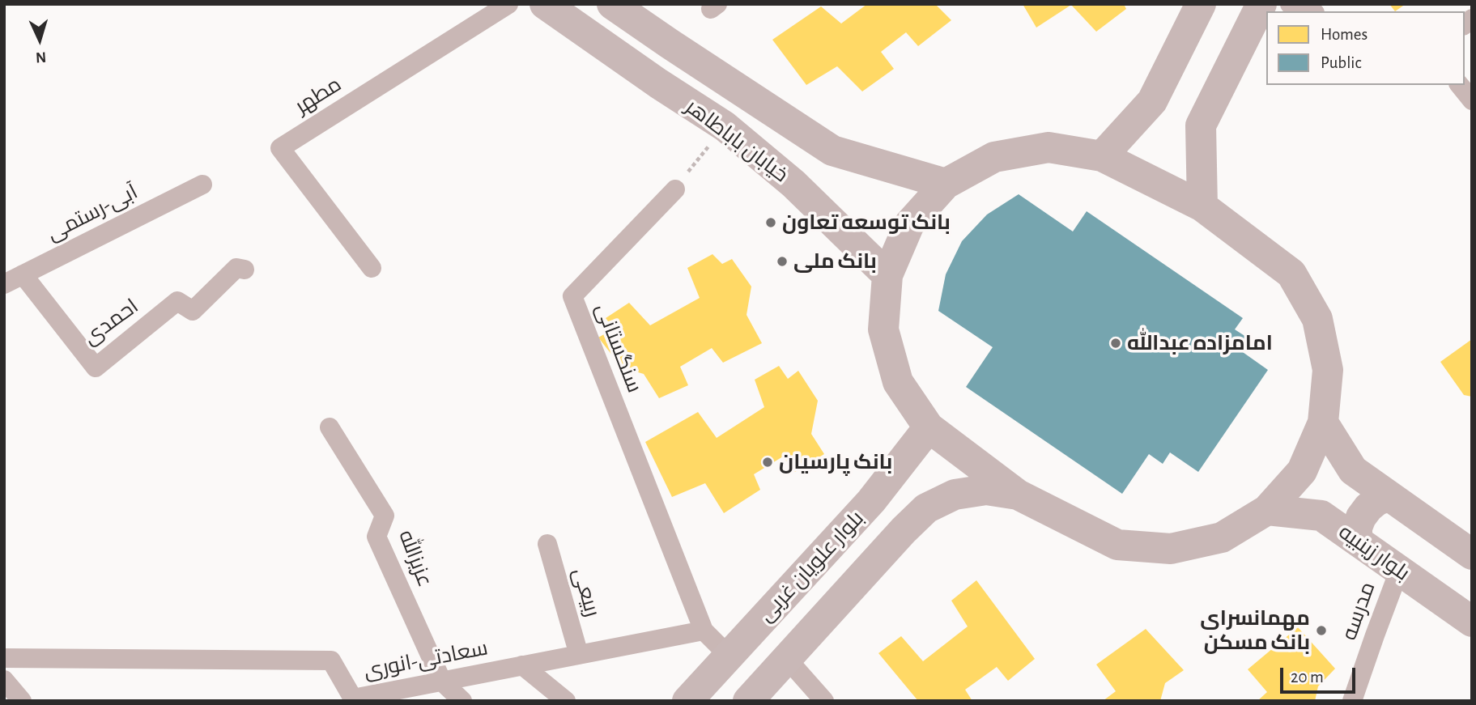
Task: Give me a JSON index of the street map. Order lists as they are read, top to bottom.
{
  "streets": {
    "main road": ["خیابان باباطاهر", "بلوار زینبیه", "بلوار علویان غربی"],
    "street": [
      "مطهر",
      "آبی-رستمی",
      "احمدی",
      "سنگستانی",
      "عزیزالله",
      "ربیعی",
      "مدرسه",
      "سعادتی-انوری"
    ]
  },
  "crossings": [
    ["آبی-رستمی", "احمدی"],
    ["سنگستانی", "سعادتی-انوری"],
    ["بلوار زینبیه", "مدرسه"],
    ["عزیزالله", "سعادتی-انوری"],
    ["ربیعی", "سعادتی-انوری"]
  ],
  "places": [
    "بانک توسعه تعاون",
    "بانک ملی",
    "امامزاده عبدالله",
    "بانک پارسیان",
    "مهمانسرای بانک مسکن"
  ],
  "legend": ["Homes", "Public"],
  "scale_bar": "20 m",
  "north": "bottom"
}
